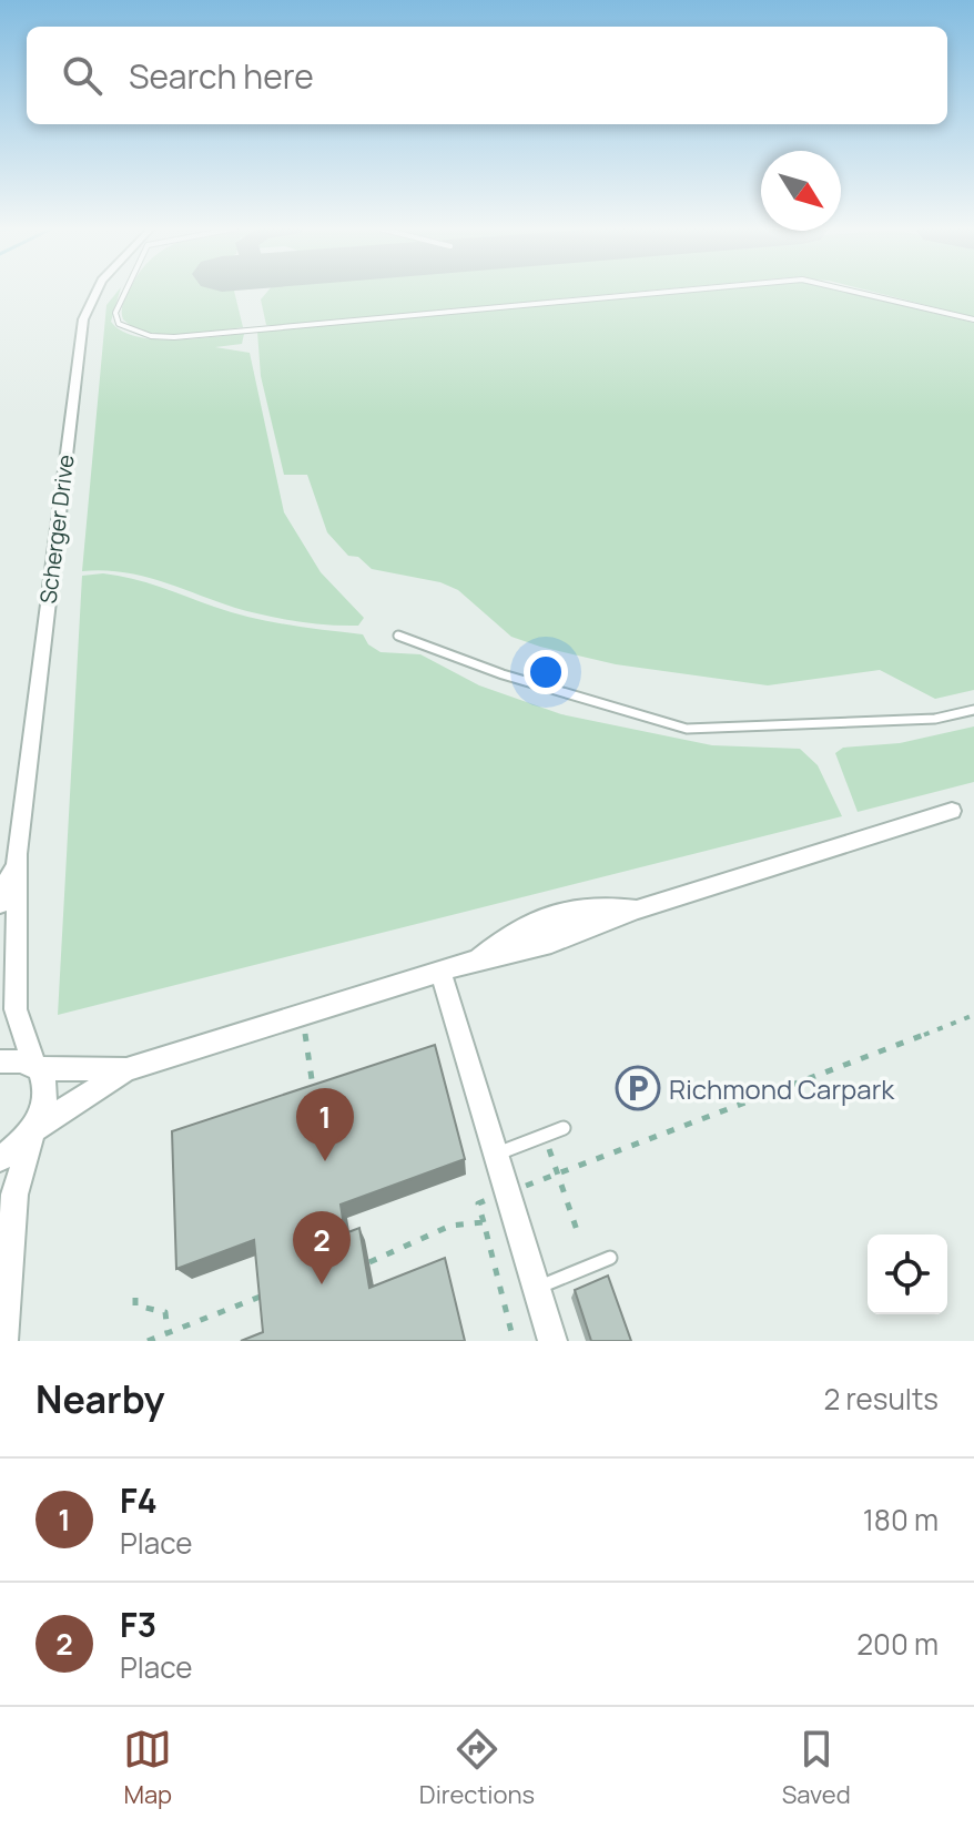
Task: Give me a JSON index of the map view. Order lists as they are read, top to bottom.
{
  "streets": {
    "street": ["Scherger Drive"]
  },
  "places": {
    "parking": ["Richmond Carpark"]
  },
  "north": "bottom right",
  "page": {
    "search": "Search here",
    "pins": ["1", "2"],
    "heading": ["Nearby", "2 results"],
    "list": [
      {
        "mark": "1",
        "name": "F4",
        "note": "Place",
        "value": "180 m"
      },
      {
        "mark": "2",
        "name": "F3",
        "note": "Place",
        "value": "200 m"
      }
    ],
    "nav": ["Map", "Directions", "Saved"]
  }
}
